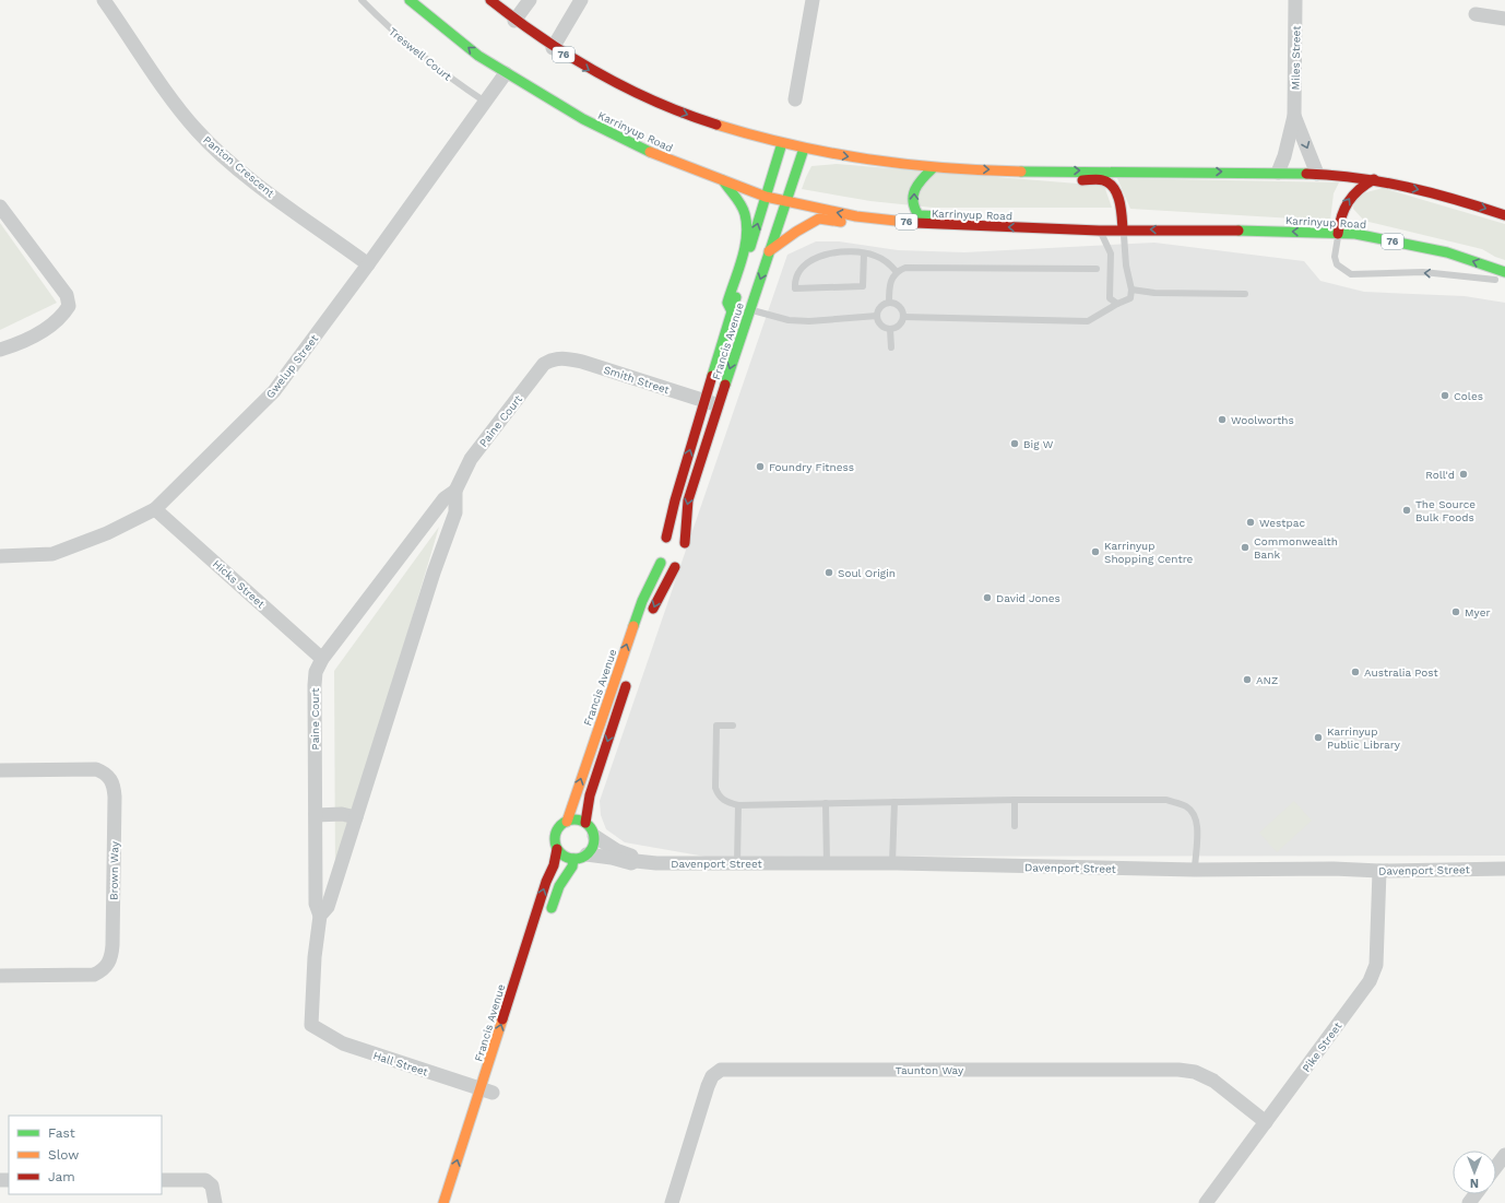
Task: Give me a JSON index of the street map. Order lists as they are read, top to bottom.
{
  "streets": {
    "main road": ["76", "Karrinyup Road", "Francis Avenue"],
    "street": [
      "Miles Street",
      "Panton Crescent",
      "Gwelup Street",
      "Smith Street",
      "Paine Court",
      "Hicks Street",
      "Davenport Street",
      "Brown Way",
      "Pike Street",
      "Hall Street",
      "Taunton Way"
    ],
    "lane": ["Treswell Court"]
  },
  "crossings": [
    ["Treswell Court", "Gwelup Street"],
    ["76", "Miles Street"],
    ["76", "Francis Avenue"],
    ["Karrinyup Road", "Francis Avenue"],
    ["Karrinyup Road", "Gwelup Street"],
    ["Panton Crescent", "Gwelup Street"],
    ["Francis Avenue", "Smith Street"],
    ["Francis Avenue", "Davenport Street"],
    ["Francis Avenue", "Hall Street"],
    ["Gwelup Street", "Hicks Street"],
    ["Smith Street", "Paine Court"],
    ["Paine Court", "Hicks Street"],
    ["Paine Court", "Hall Street"],
    ["Davenport Street", "Pike Street"],
    ["Pike Street", "Taunton Way"]
  ],
  "places": [
    "Coles",
    "Woolworths",
    "Big W",
    "Foundry Fitness",
    "Roll'd",
    "The Source Bulk Foods",
    "Westpac",
    "Commonwealth Bank",
    "Karrinyup Shopping Centre",
    "Soul Origin",
    "David Jones",
    "Myer",
    "Australia Post",
    "ANZ",
    "Karrinyup Public Library"
  ],
  "legend": ["Fast", "Slow", "Jam"],
  "north": "bottom"
}
